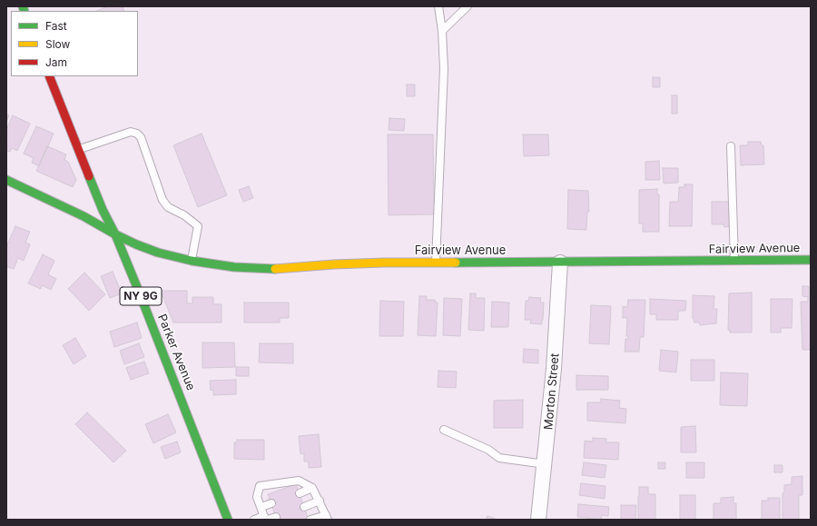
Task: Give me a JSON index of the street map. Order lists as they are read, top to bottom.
{
  "streets": {
    "street": [
      "Fairview Avenue",
      "NY 9G",
      "Parker Avenue",
      "Morton Street"
    ]
  },
  "crossings": [
    ["Fairview Avenue", "Parker Avenue"],
    ["Fairview Avenue", "Morton Street"]
  ],
  "legend": ["Fast", "Slow", "Jam"]
}
